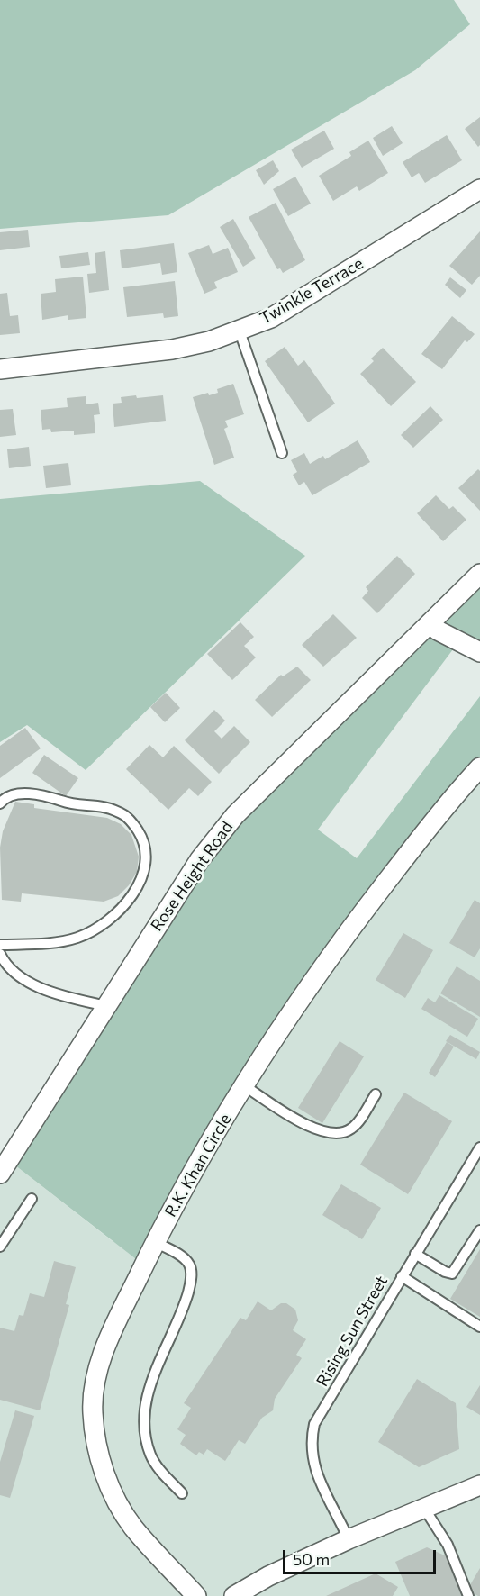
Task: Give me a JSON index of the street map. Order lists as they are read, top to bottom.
{
  "streets": {
    "street": ["Twinkle Terrace", "Rose Height Road", "R.K. Khan Circle"],
    "lane": ["Rising Sun Street"]
  },
  "scale_bar": "50 m"
}
